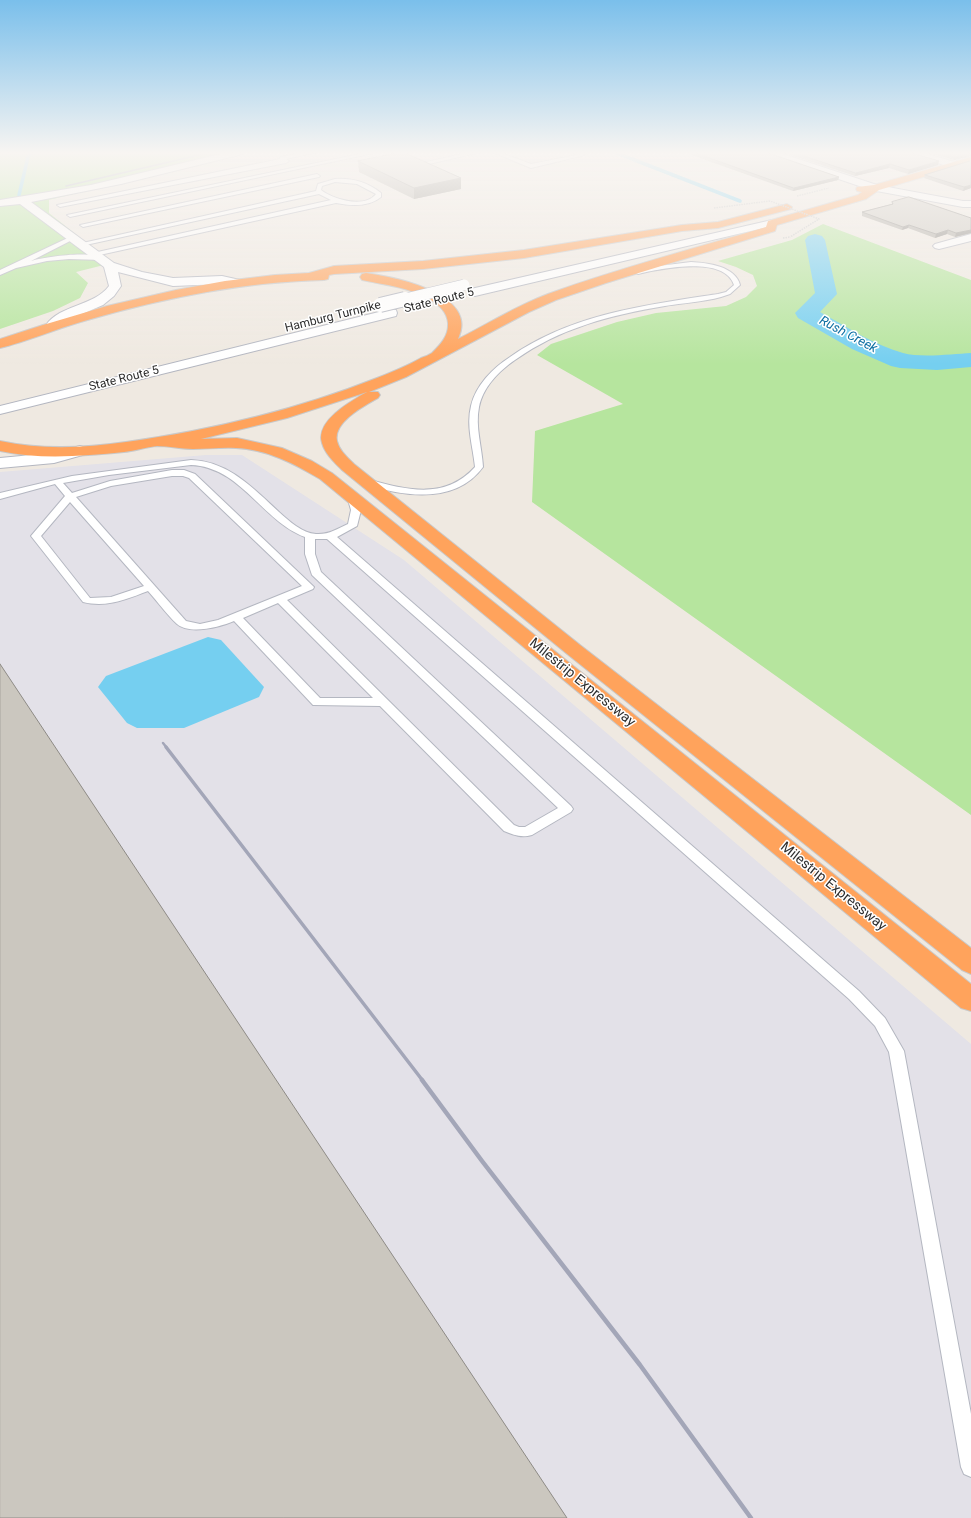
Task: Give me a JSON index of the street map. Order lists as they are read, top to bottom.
{
  "streets": {
    "highway": ["Hamburg Turnpike", "Milestrip Expressway"],
    "main road": ["State Route 5"]
  },
  "crossings": [
    ["State Route 5", "Hamburg Turnpike"]
  ],
  "water": ["Rush Creek"]
}
